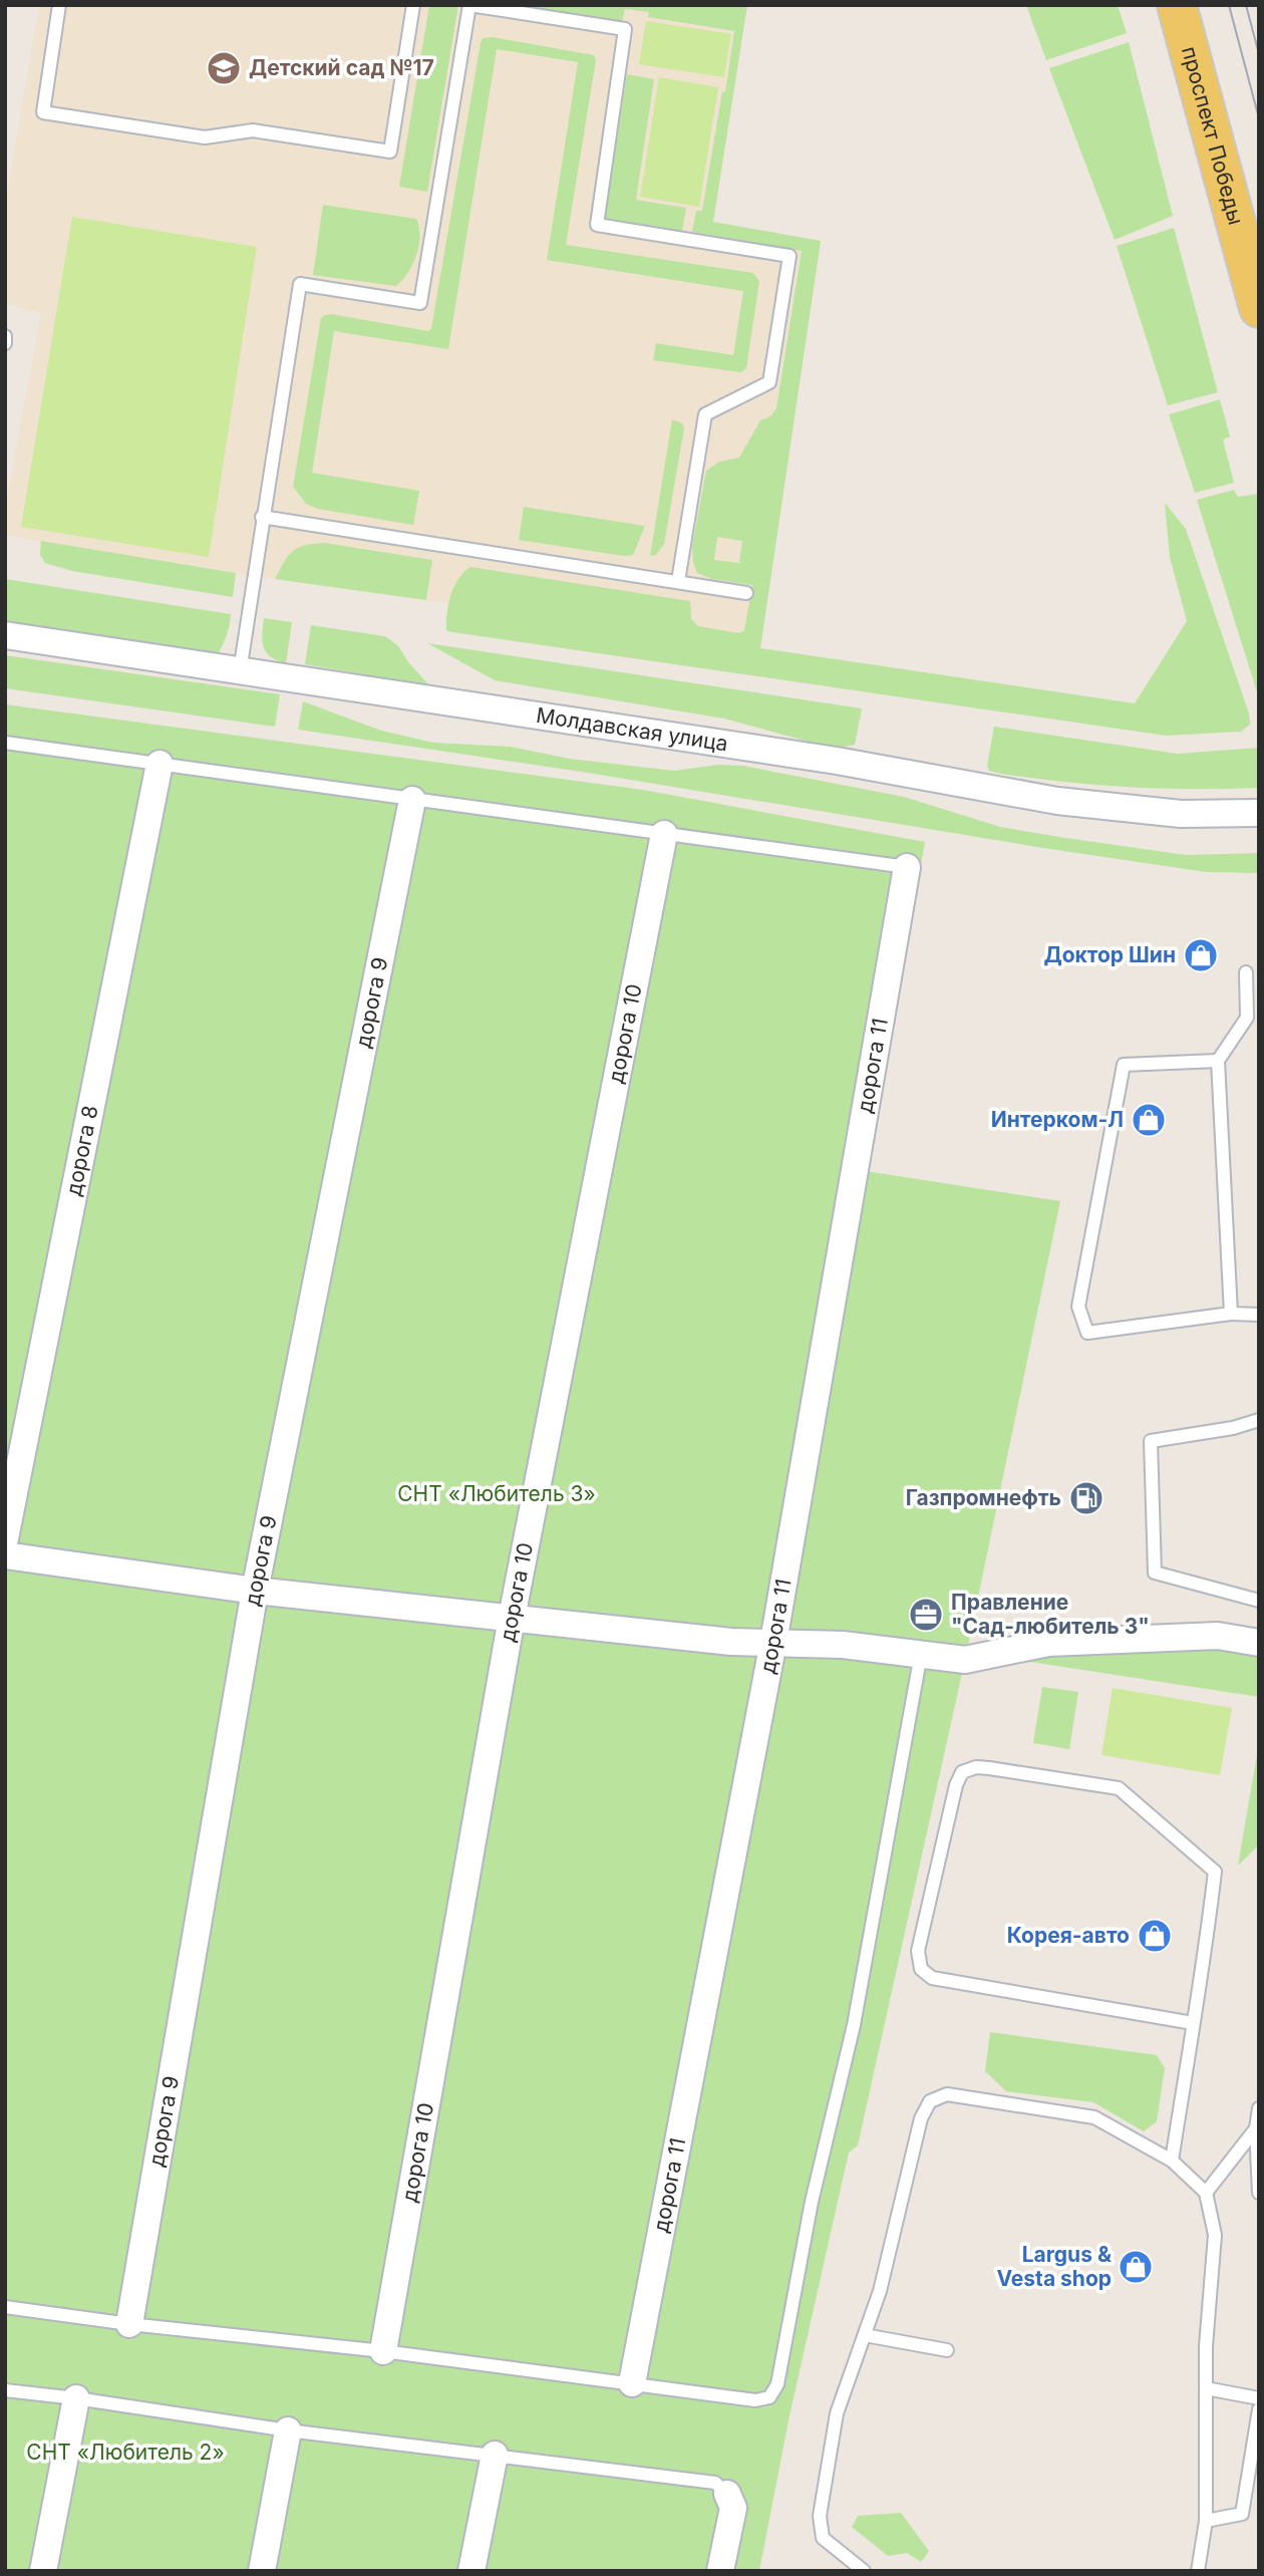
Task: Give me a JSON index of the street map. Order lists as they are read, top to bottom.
{
  "streets": {
    "main road": ["проспект Победы"],
    "street": [
      "Молдавская улица",
      "дорога 9",
      "дорога 10",
      "дорога 11",
      "дорога 8"
    ]
  },
  "parks": ["СНТ «Любитель 3»", "СНТ «Любитель 2»"],
  "places": {
    "school or university": ["Детский сад №17"],
    "shop": [
      "Доктор Шин",
      "Интерком-Л",
      "Корея-авто",
      "Largus & Vesta shop"
    ],
    "fuel station": ["Газпромнефть"],
    "office": ["Правление \"Сад-любитель 3\""]
  }
}
